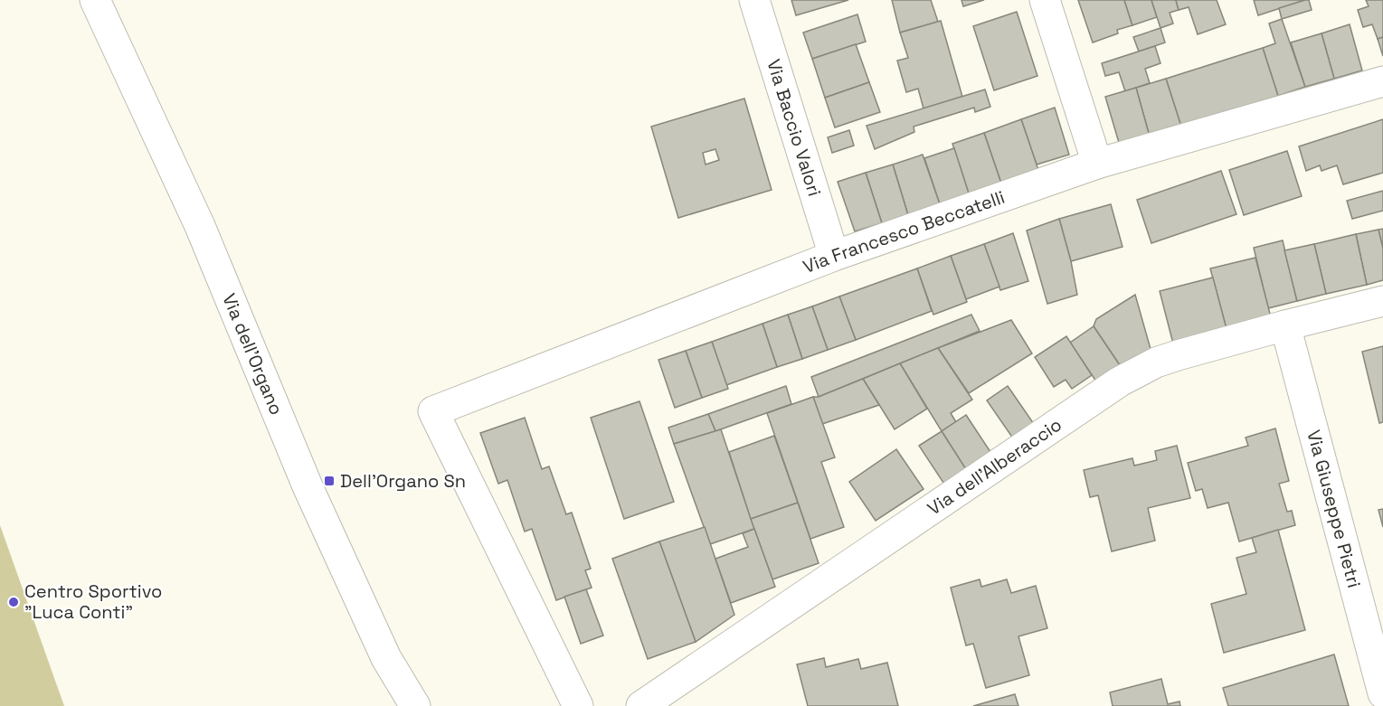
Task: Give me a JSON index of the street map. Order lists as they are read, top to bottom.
{
  "streets": {
    "street": [
      "Via Baccio Valori",
      "Via Francesco Beccatelli",
      "Via dell'Organo",
      "Via dell'Alberaccio",
      "Via Giuseppe Pietri"
    ]
  },
  "crossings": [
    ["Via Baccio Valori", "Via Francesco Beccatelli"],
    ["Via dell'Alberaccio", "Via Giuseppe Pietri"]
  ],
  "places": {
    "transit": ["Dell'Organo Sn"],
    "other": ["Centro Sportivo \"Luca Conti\""]
  }
}
